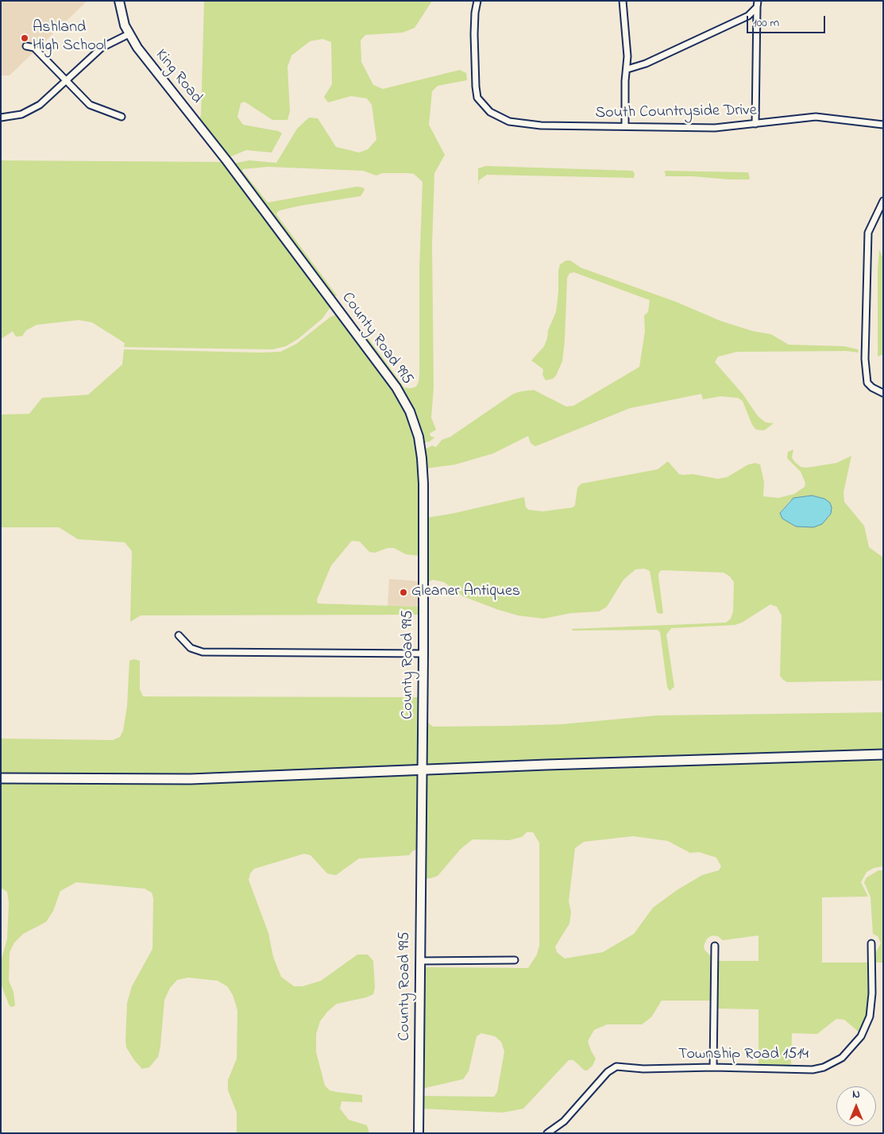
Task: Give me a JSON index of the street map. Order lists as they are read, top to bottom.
{
  "streets": {
    "street": [
      "King Road",
      "South Countryside Drive",
      "County Road 995",
      "Township Road 1514"
    ]
  },
  "crossings": [
    ["King Road", "County Road 995"]
  ],
  "places": ["Ashland High School", "Gleaner Antiques"],
  "scale_bar": "100 m",
  "north": "top"
}
